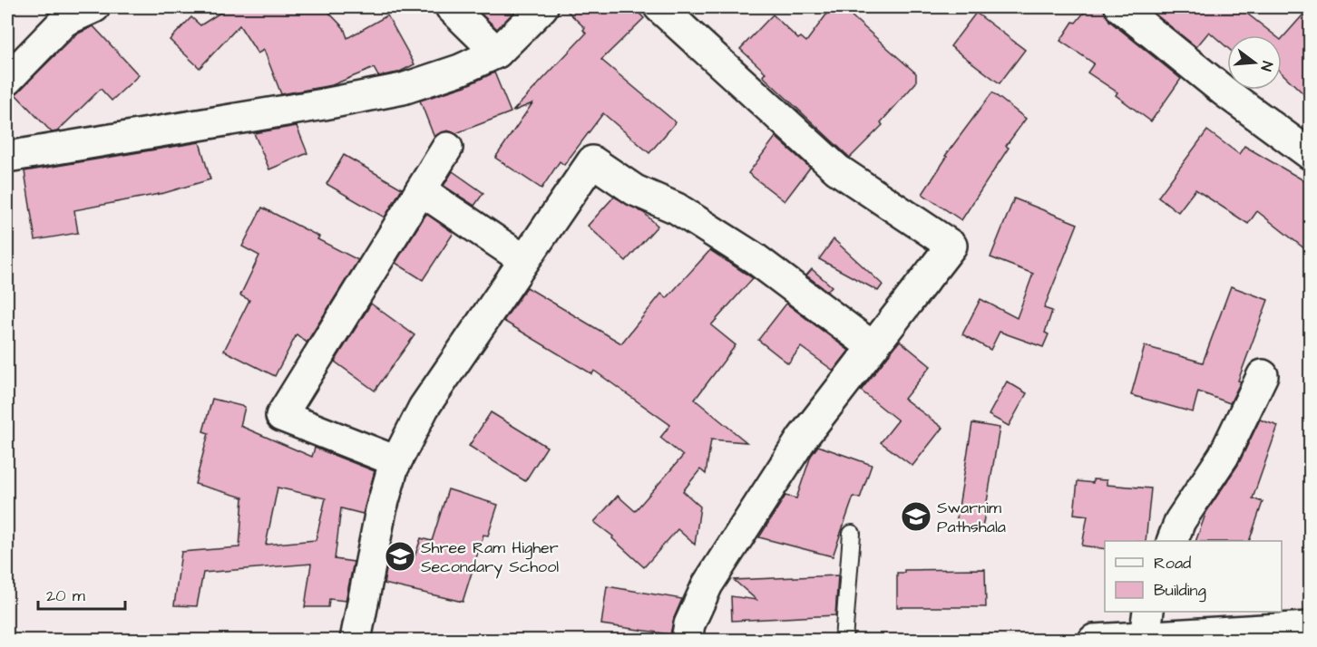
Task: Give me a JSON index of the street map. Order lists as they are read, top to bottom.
{
  "places": {
    "school or university": ["Swarnim Pathshala", "Shree Ram Higher Secondary School"]
  },
  "legend": ["Road", "Building"],
  "scale_bar": "20 m",
  "north": "right"
}
